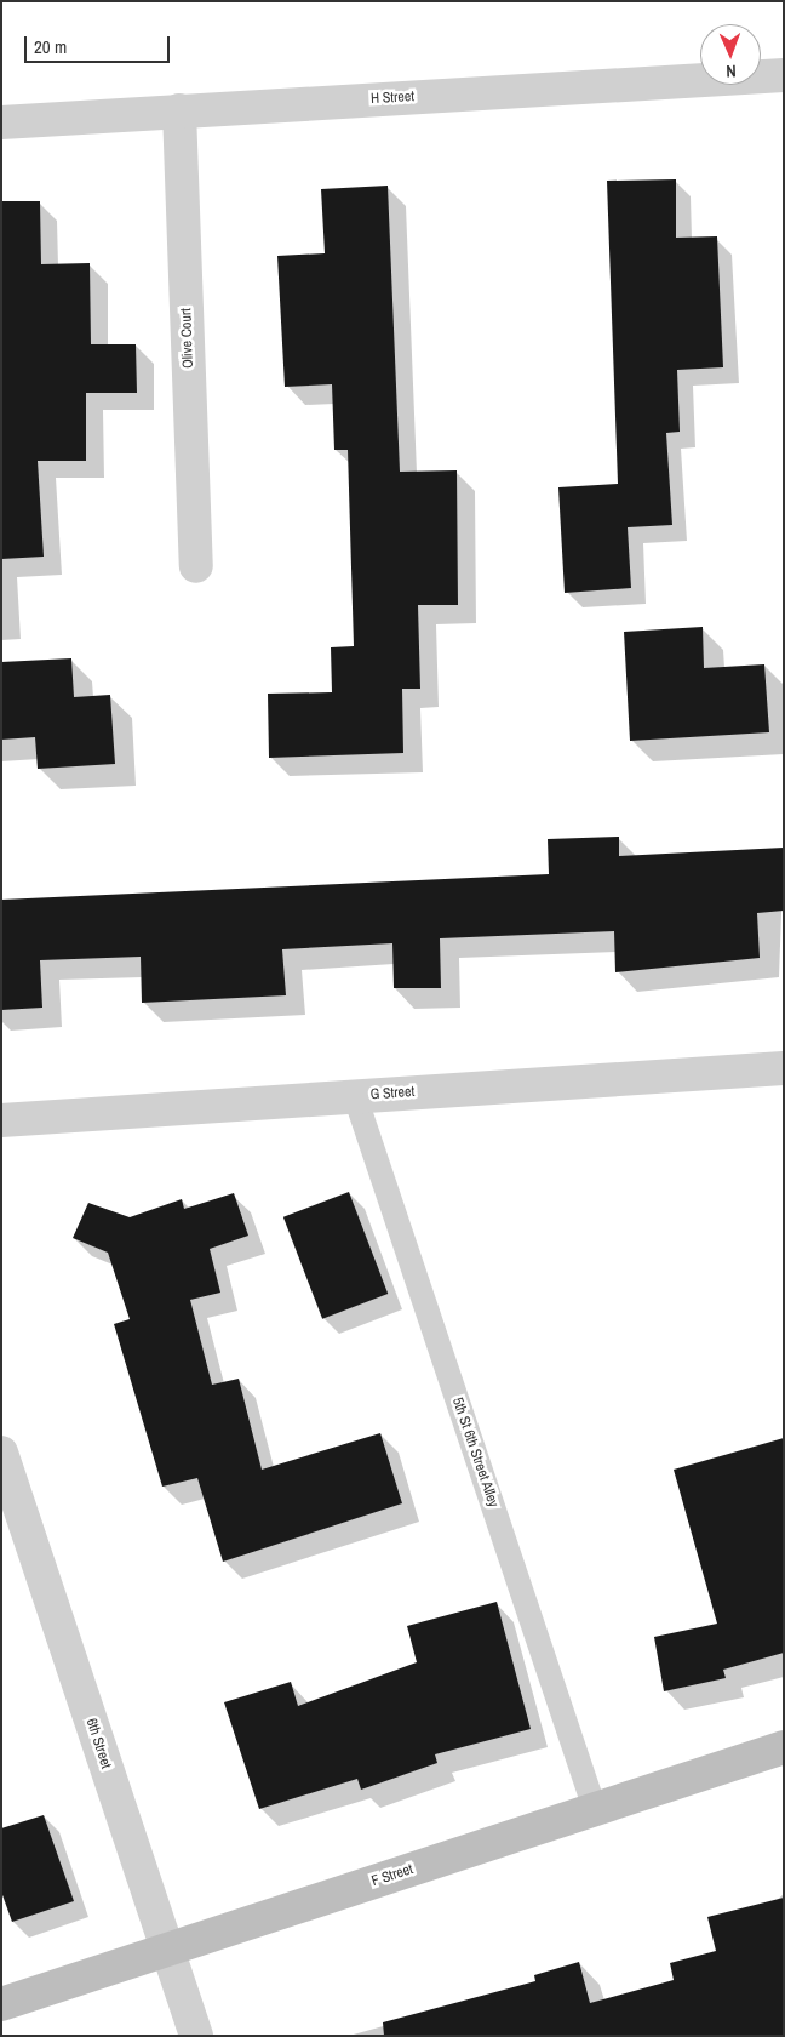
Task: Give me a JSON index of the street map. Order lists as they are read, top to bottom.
{
  "streets": {
    "main road": ["F Street"],
    "street": [
      "H Street",
      "Olive Court",
      "G Street",
      "6th Street"
    ],
    "lane": ["5th St 6th Street Alley"]
  },
  "crossings": [
    ["H Street", "Olive Court"],
    ["G Street", "5th St 6th Street Alley"],
    ["5th St 6th Street Alley", "F Street"],
    ["6th Street", "F Street"]
  ],
  "scale_bar": "20 m",
  "north": "bottom"
}
